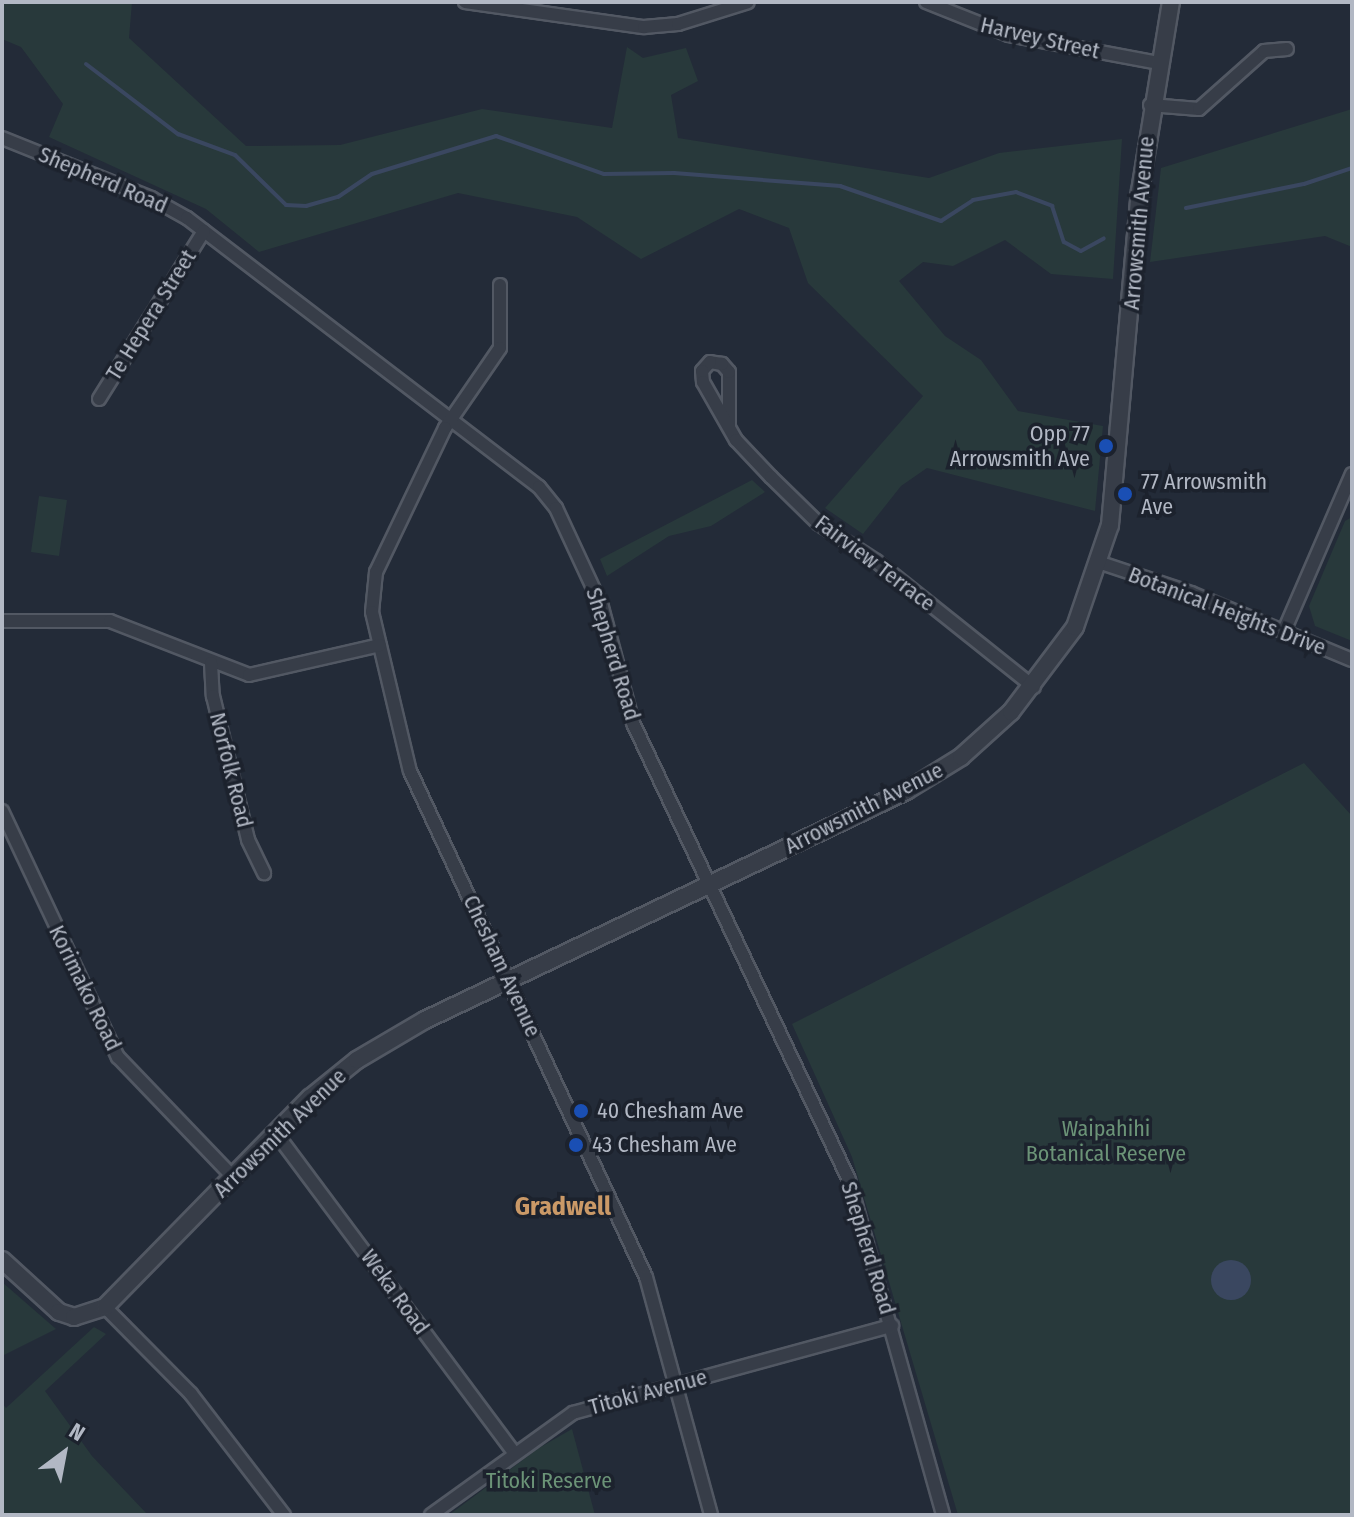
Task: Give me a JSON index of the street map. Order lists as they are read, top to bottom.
{
  "streets": {
    "street": [
      "Harvey Street",
      "Shepherd Road",
      "Arrowsmith Avenue",
      "Te Hepera Street",
      "Fairview Terrace",
      "Botanical Heights Drive",
      "Norfolk Road",
      "Chesham Avenue",
      "Korimako Road",
      "Weka Road",
      "Titoki Avenue"
    ]
  },
  "crossings": [
    ["Harvey Street", "Arrowsmith Avenue"],
    ["Shepherd Road", "Arrowsmith Avenue"],
    ["Shepherd Road", "Te Hepera Street"],
    ["Shepherd Road", "Chesham Avenue"],
    ["Shepherd Road", "Titoki Avenue"],
    ["Arrowsmith Avenue", "Fairview Terrace"],
    ["Arrowsmith Avenue", "Botanical Heights Drive"],
    ["Arrowsmith Avenue", "Chesham Avenue"],
    ["Arrowsmith Avenue", "Korimako Road"],
    ["Arrowsmith Avenue", "Weka Road"],
    ["Chesham Avenue", "Titoki Avenue"],
    ["Weka Road", "Titoki Avenue"]
  ],
  "districts": ["Gradwell"],
  "parks": ["Waipahihi Botanical Reserve", "Titoki Reserve"],
  "places": [
    "Opp 77 Arrowsmith Ave",
    "77 Arrowsmith Ave",
    "40 Chesham Ave",
    "43 Chesham Ave"
  ],
  "north": "top right"
}
